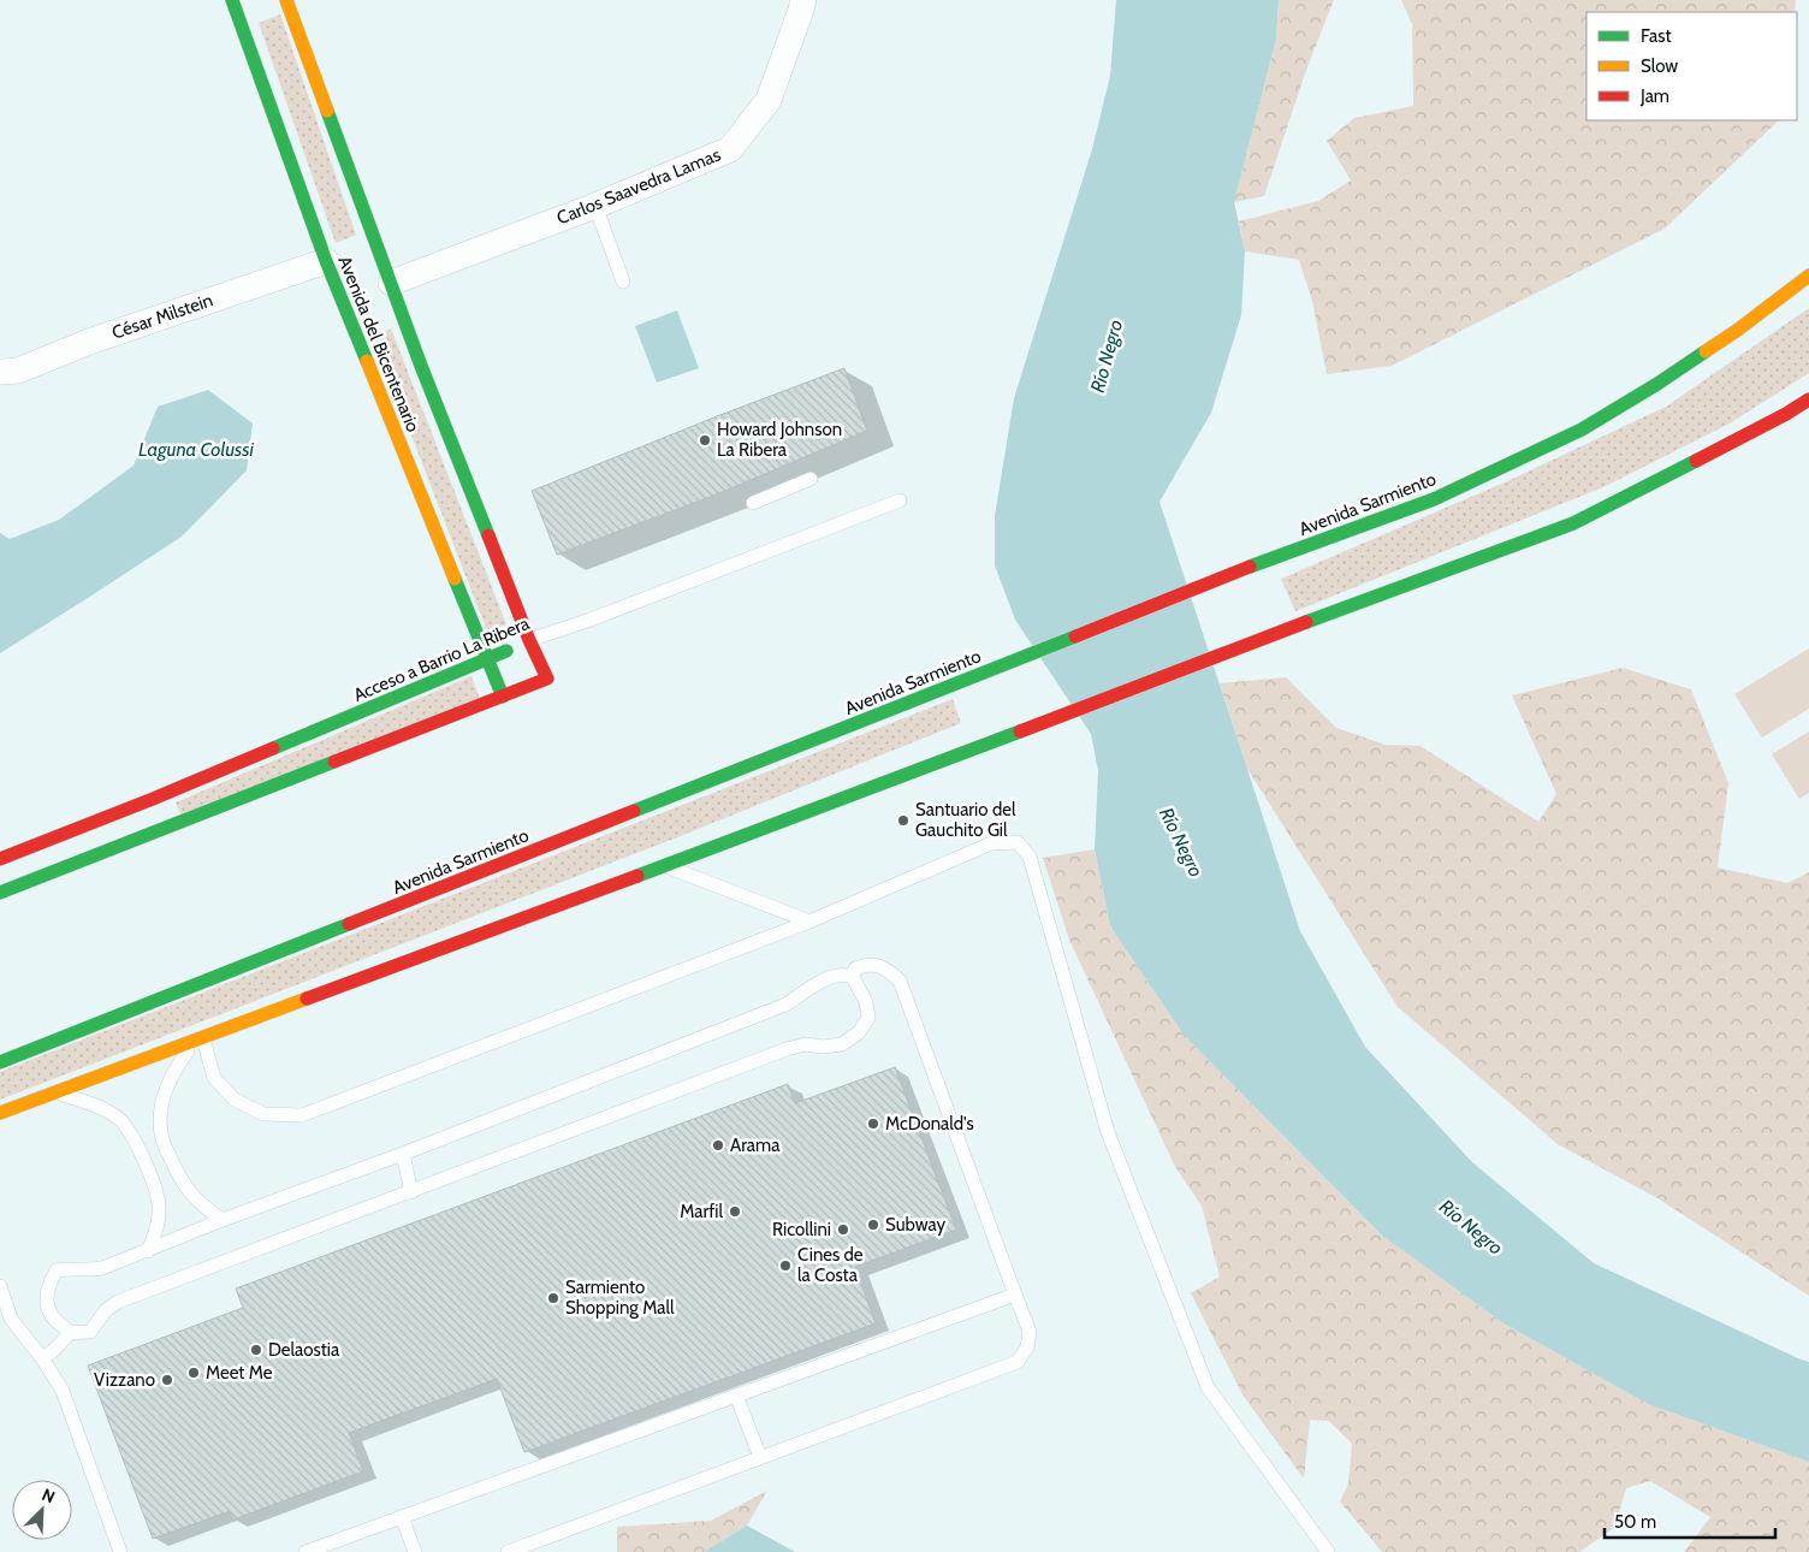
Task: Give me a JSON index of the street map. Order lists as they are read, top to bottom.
{
  "streets": {
    "main road": ["Avenida del Bicentenario", "Avenida Sarmiento", "Acceso a Barrio La Ribera"],
    "street": ["Carlos Saavedra Lamas", "César Milstein"]
  },
  "crossings": [
    ["Carlos Saavedra Lamas", "Avenida del Bicentenario"],
    ["César Milstein", "Avenida del Bicentenario"],
    ["Avenida del Bicentenario", "Acceso a Barrio La Ribera"]
  ],
  "water": ["Río Negro", "Laguna Colussi"],
  "places": [
    "Howard Johnson La Ribera",
    "Santuario del Gauchito Gil",
    "McDonald's",
    "Arama",
    "Marfil",
    "Subway",
    "Ricollini",
    "Cines de la Costa",
    "Sarmiento Shopping Mall",
    "Delaostia",
    "Meet Me",
    "Vizzano"
  ],
  "legend": ["Fast", "Slow", "Jam"],
  "scale_bar": "50 m",
  "north": "top right"
}
